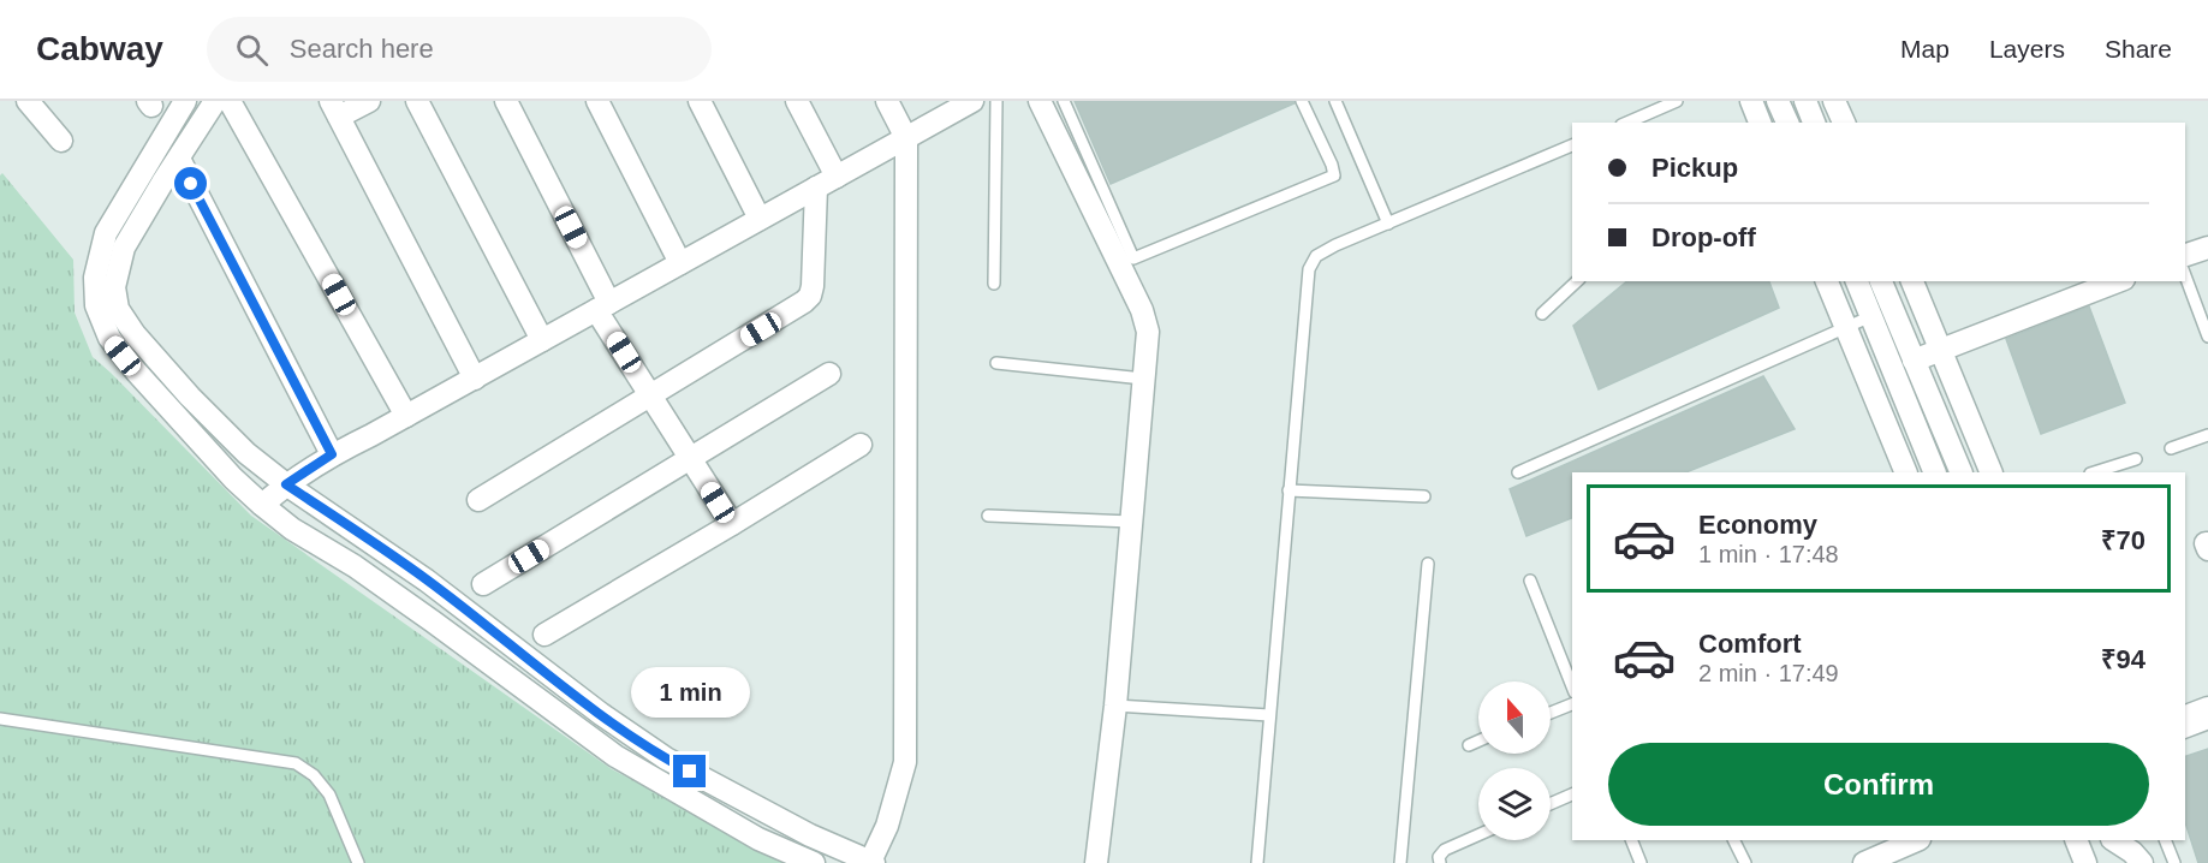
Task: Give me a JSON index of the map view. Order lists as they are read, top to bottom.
{
  "north": "top",
  "page": {
    "header": "Cabway",
    "search": "Search here",
    "nav": ["Map", "Layers", "Share"],
    "banner": ["Pickup", "Drop-off"],
    "list": [
      {
        "name": "Economy",
        "note": "1 min · 17:48",
        "value": "₹70"
      },
      {
        "name": "Comfort",
        "note": "2 min · 17:49",
        "value": "₹94"
      }
    ],
    "bubble": "1 min",
    "buttons": "Confirm"
  }
}
